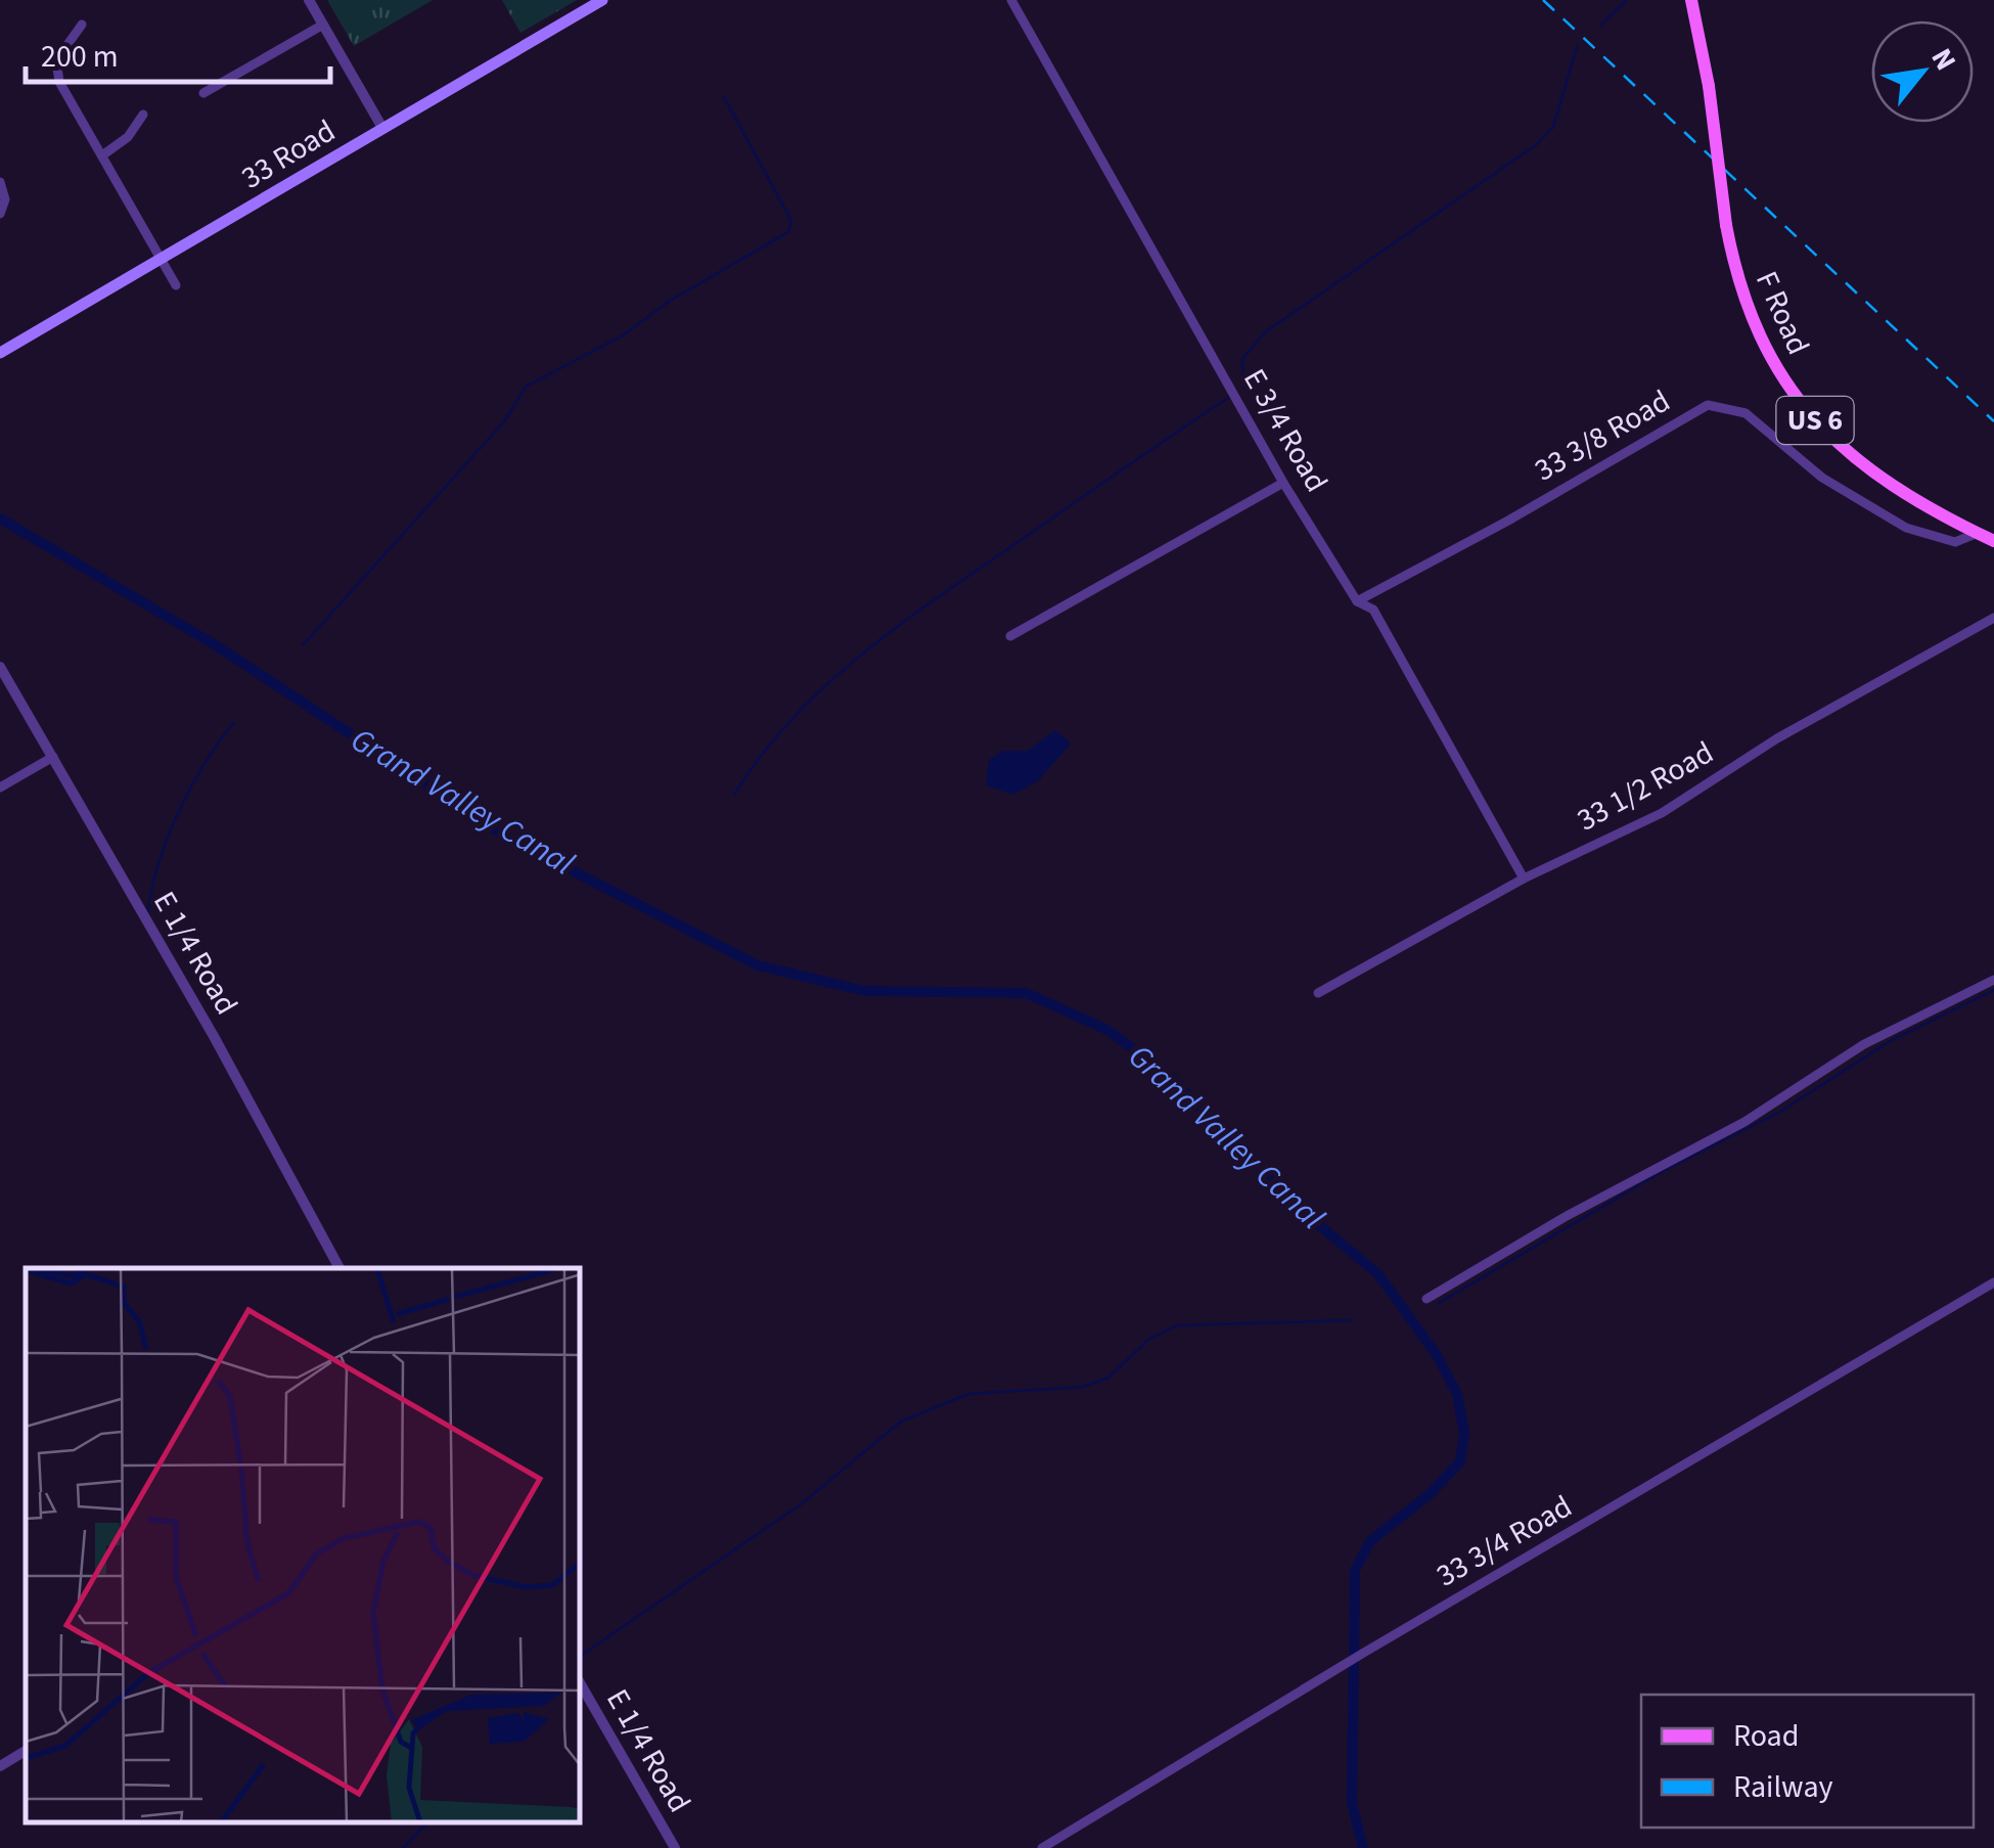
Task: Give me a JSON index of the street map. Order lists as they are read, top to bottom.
{
  "streets": {
    "main road": ["33 Road", "F Road", "US 6"],
    "street": [
      "E 3/4 Road",
      "33 3/8 Road",
      "33 1/2 Road",
      "E 1/4 Road",
      "33 3/4 Road"
    ]
  },
  "crossings": [
    ["F Road", "33 3/8 Road"],
    ["E 3/4 Road", "33 3/8 Road"],
    ["E 3/4 Road", "33 1/2 Road"]
  ],
  "water": ["Grand Valley Canal"],
  "legend": ["Road", "Railway"],
  "scale_bar": "200 m",
  "north": "top right"
}
